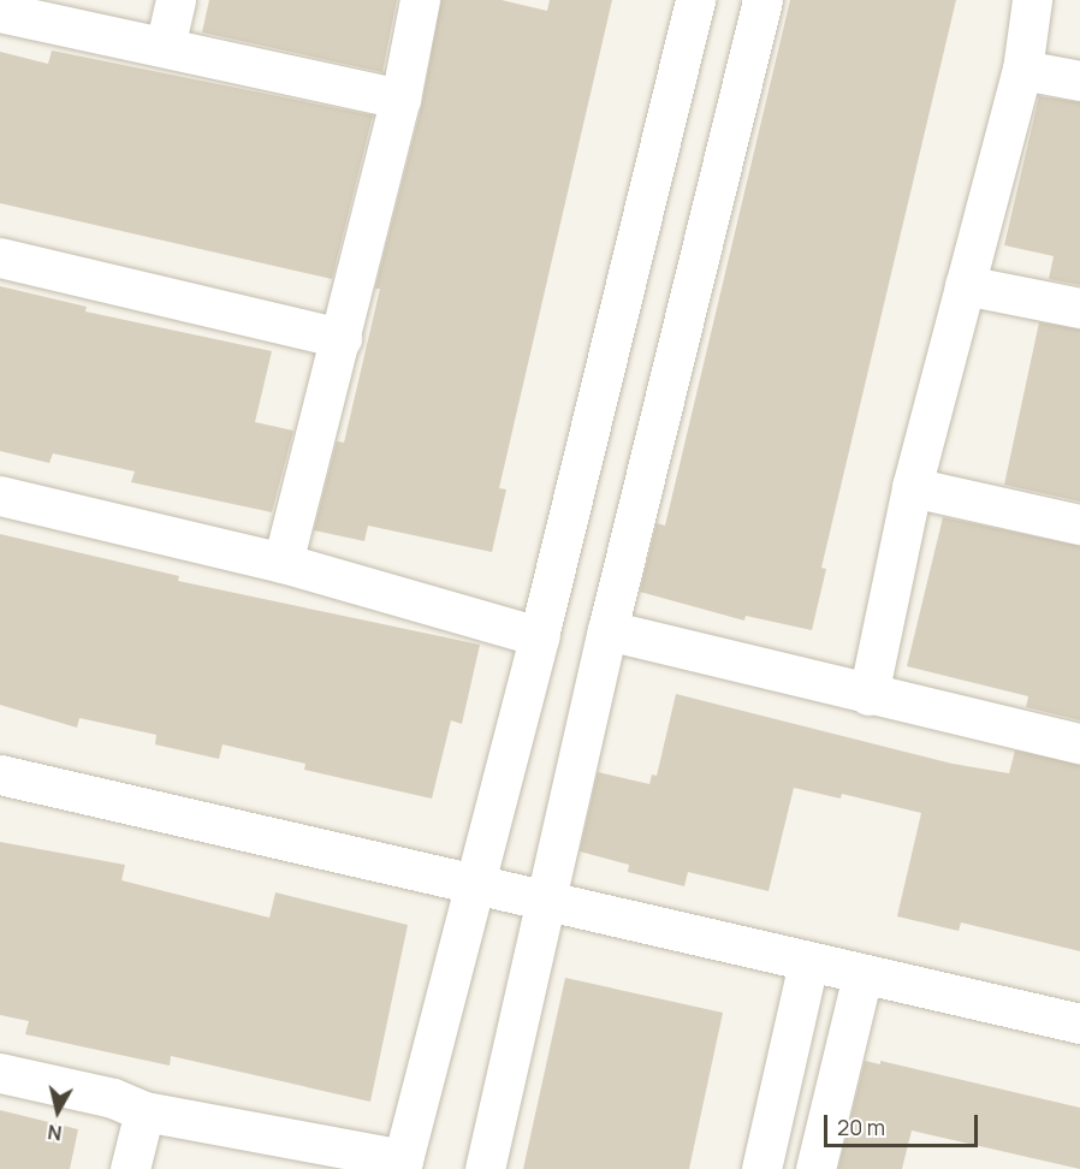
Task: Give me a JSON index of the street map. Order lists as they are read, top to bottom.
{
  "scale_bar": "20 m",
  "north": "bottom"
}
